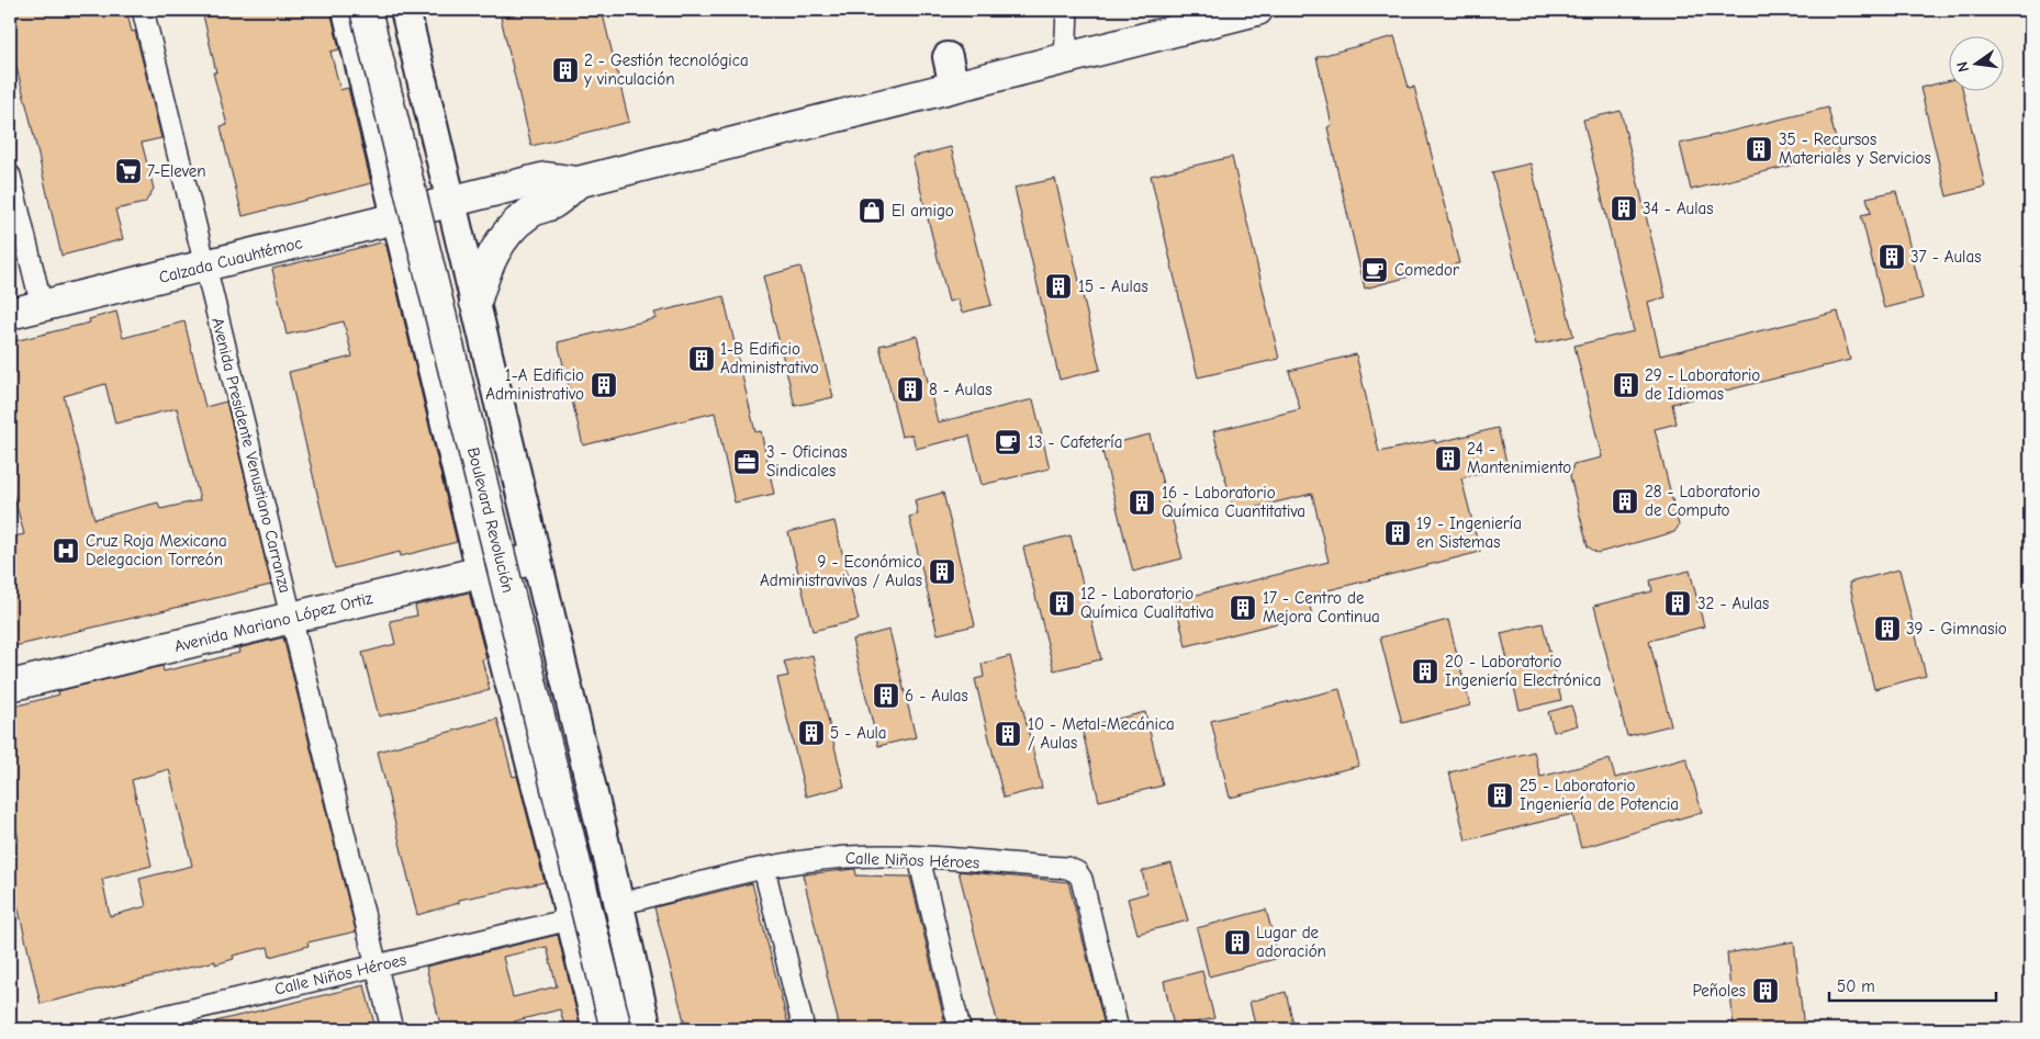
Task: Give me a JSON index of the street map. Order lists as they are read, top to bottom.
{
  "streets": {
    "main road": ["Calzada Cuauhtémoc", "Boulevard Revolución", "Avenida Mariano López Ortiz"],
    "street": ["Avenida Presidente Venustiano Carranza", "Calle Niños Héroes"]
  },
  "crossings": [
    ["Calzada Cuauhtémoc", "Avenida Presidente Venustiano Carranza"],
    ["Avenida Presidente Venustiano Carranza", "Avenida Mariano López Ortiz"],
    ["Avenida Presidente Venustiano Carranza", "Calle Niños Héroes"]
  ],
  "places": {
    "building": [
      "2 - Gestión tecnológica y vinculación",
      "35 - Recursos Materiales y Servicios",
      "34 - Aulas",
      "37 - Aulas",
      "15 - Aulas",
      "1-B Edificio Administrativo",
      "1-A Edificio Administrativo",
      "29 - Laboratorio de Idiomas",
      "8 - Aulas",
      "24 - Mantenimiento",
      "28 - Laboratorio de Computo",
      "16 - Laboratorio Química Cuantitativa",
      "19 - Ingeniería en Sistemas",
      "9 - Económico Administravivas / Aulas",
      "12 - Laboratorio Química Cualitativa",
      "32 - Aulas",
      "17 - Centro de Mejora Continua",
      "39 - Gimnasio",
      "20 - Laboratorio Ingeniería Electrónica",
      "6 - Aulas",
      "5 - Aula",
      "10 - Metal-Mecánica / Aulas",
      "25 - Laboratorio Ingeniería de Potencia",
      "Lugar de adoración",
      "Peñoles"
    ],
    "supermarket": ["7-Eleven"],
    "shop": ["El amigo"],
    "cafe": ["Comedor", "13 - Cafetería"],
    "office": ["3 - Oficinas Sindicales"],
    "hospital": ["Cruz Roja Mexicana Delegacion Torreón"]
  },
  "scale_bar": "50 m",
  "north": "left"
}
